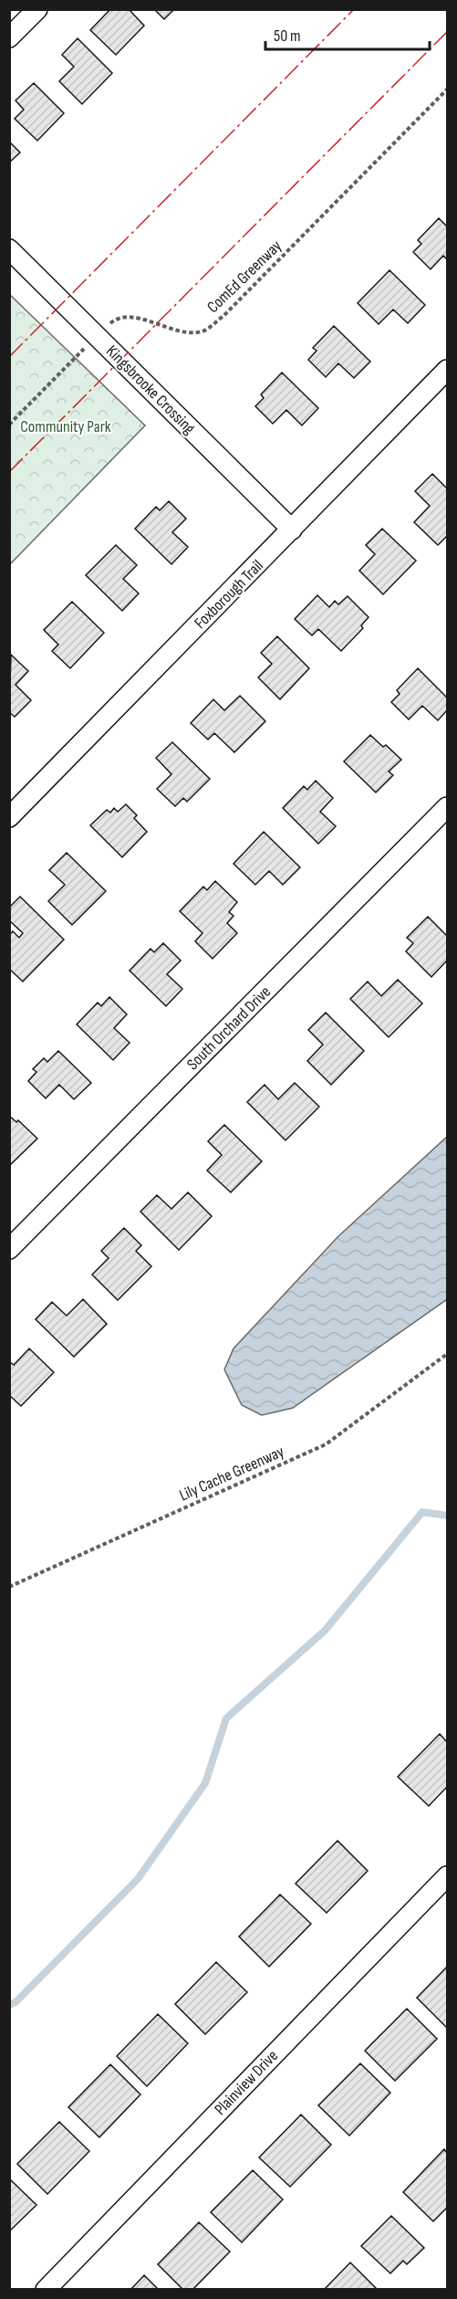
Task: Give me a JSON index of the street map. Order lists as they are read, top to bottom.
{
  "streets": {
    "street": [
      "Kingsbrooke Crossing",
      "Foxborough Trail",
      "South Orchard Drive",
      "Plainview Drive"
    ],
    "path": ["ComEd Greenway", "Lily Cache Greenway"]
  },
  "crossings": [
    ["ComEd Greenway", "Kingsbrooke Crossing"],
    ["Kingsbrooke Crossing", "Foxborough Trail"]
  ],
  "parks": ["Community Park"],
  "scale_bar": "50 m"
}
